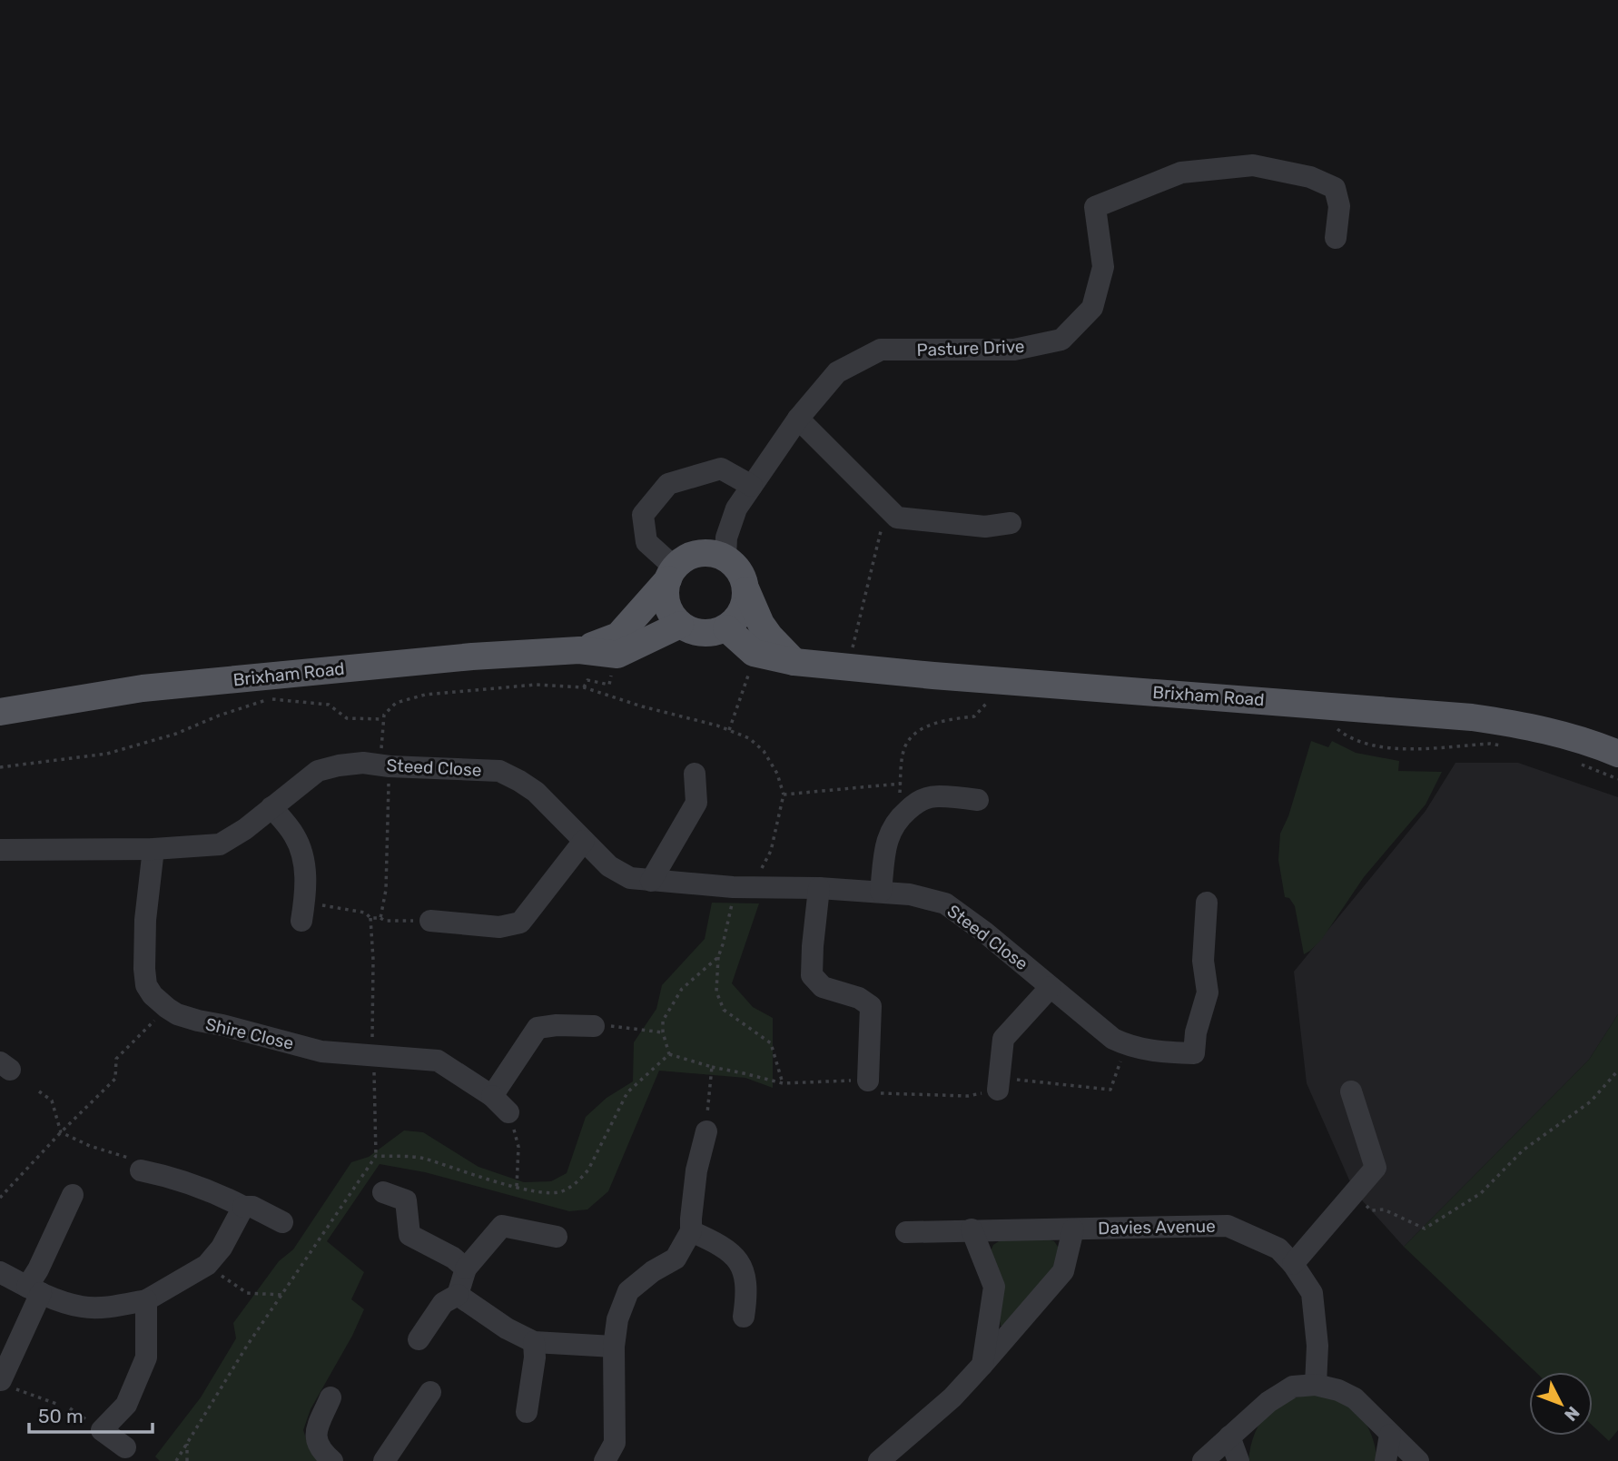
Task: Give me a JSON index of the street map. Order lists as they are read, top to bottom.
{
  "streets": {
    "main road": ["Brixham Road"],
    "street": [
      "Pasture Drive",
      "Steed Close",
      "Shire Close",
      "Davies Avenue"
    ]
  },
  "crossings": [
    ["Pasture Drive", "Brixham Road"],
    ["Steed Close", "Shire Close"]
  ],
  "scale_bar": "50 m",
  "north": "bottom right"
}
